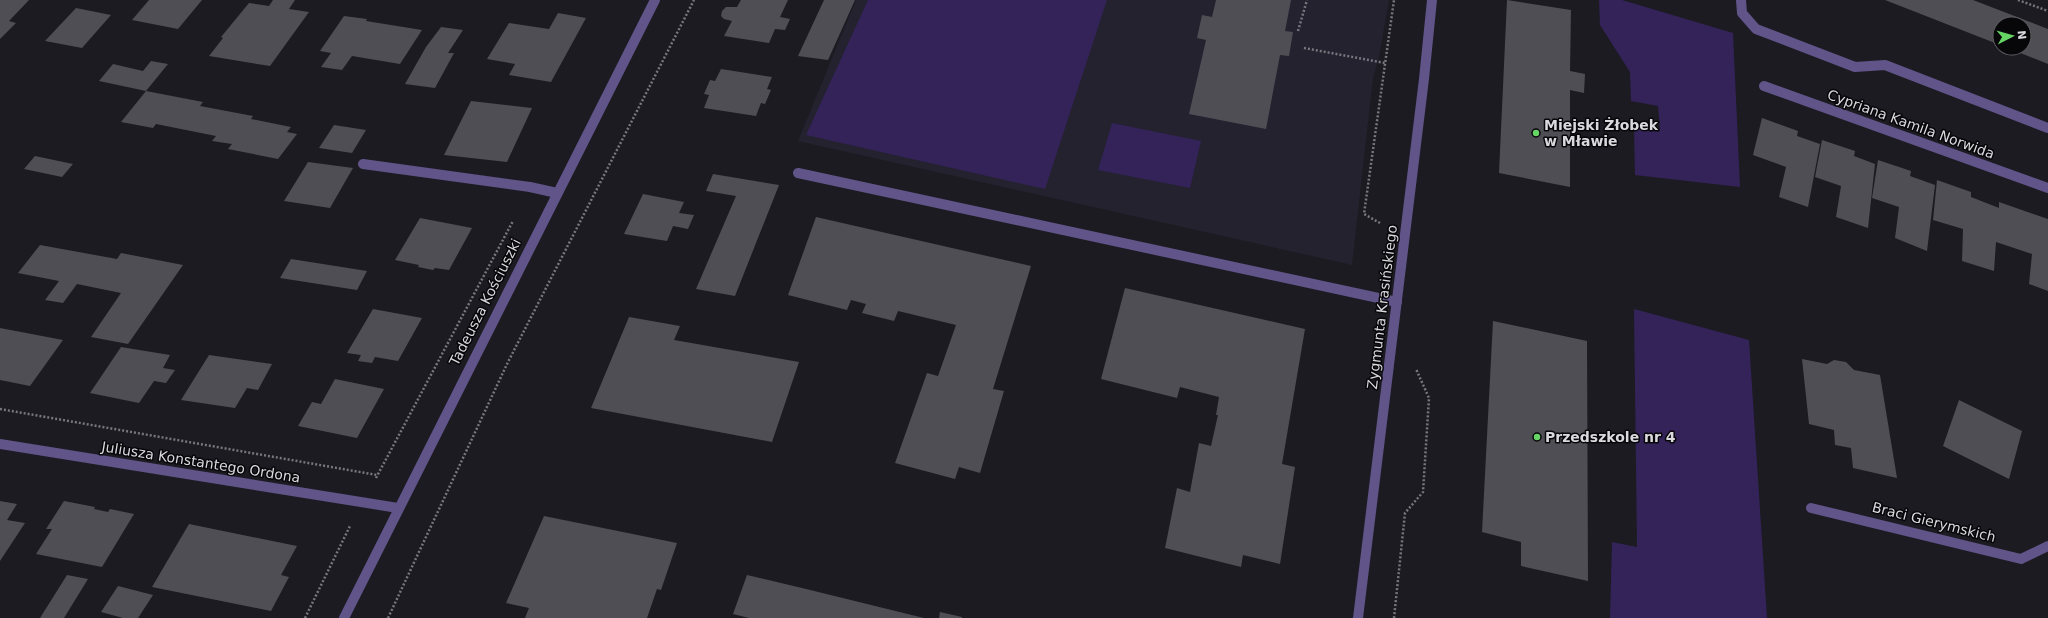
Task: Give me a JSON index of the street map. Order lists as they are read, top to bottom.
{
  "streets": {
    "street": [
      "Cypriana Kamila Norwida",
      "Tadeusza Kościuszki",
      "Zygmunta Krasińskiego",
      "Juliusza Konstantego Ordona",
      "Braci Gierymskich"
    ]
  },
  "crossings": [
    ["Tadeusza Kościuszki", "Juliusza Konstantego Ordona"]
  ],
  "places": ["Miejski Żłobek w Mławie", "Przedszkole nr 4"],
  "north": "right"
}
